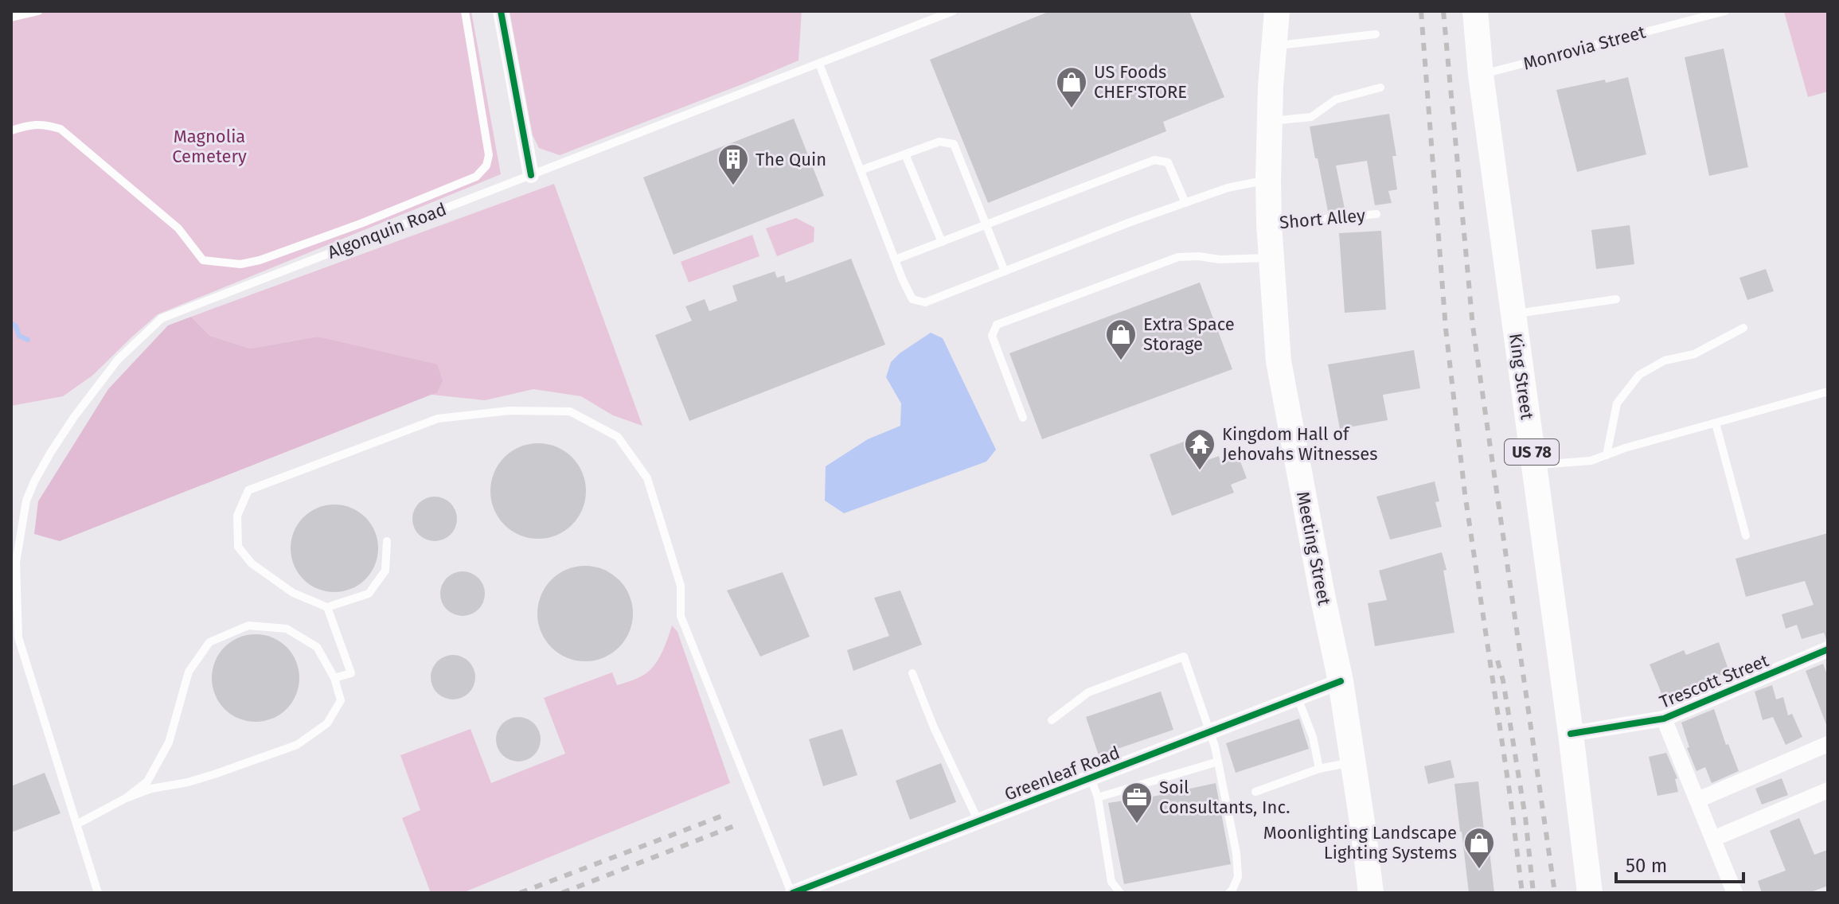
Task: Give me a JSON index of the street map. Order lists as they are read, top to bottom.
{
  "streets": {
    "main road": ["King Street", "US 78", "Meeting Street"],
    "street": ["Trescott Street", "Greenleaf Road"],
    "lane": ["Monrovia Street", "Short Alley", "Algonquin Road"]
  },
  "crossings": [
    ["Monrovia Street", "King Street"],
    ["Short Alley", "Meeting Street"],
    ["King Street", "Trescott Street"],
    ["Meeting Street", "Greenleaf Road"]
  ],
  "parks": ["Magnolia Cemetery"],
  "places": {
    "shop": ["US Foods CHEF'STORE", "Extra Space Storage", "Moonlighting Landscape Lighting Systems"],
    "building": ["The Quin"],
    "temple": ["Kingdom Hall of Jehovahs Witnesses"],
    "office": ["Soil Consultants, Inc."]
  },
  "scale_bar": "50 m"
}
